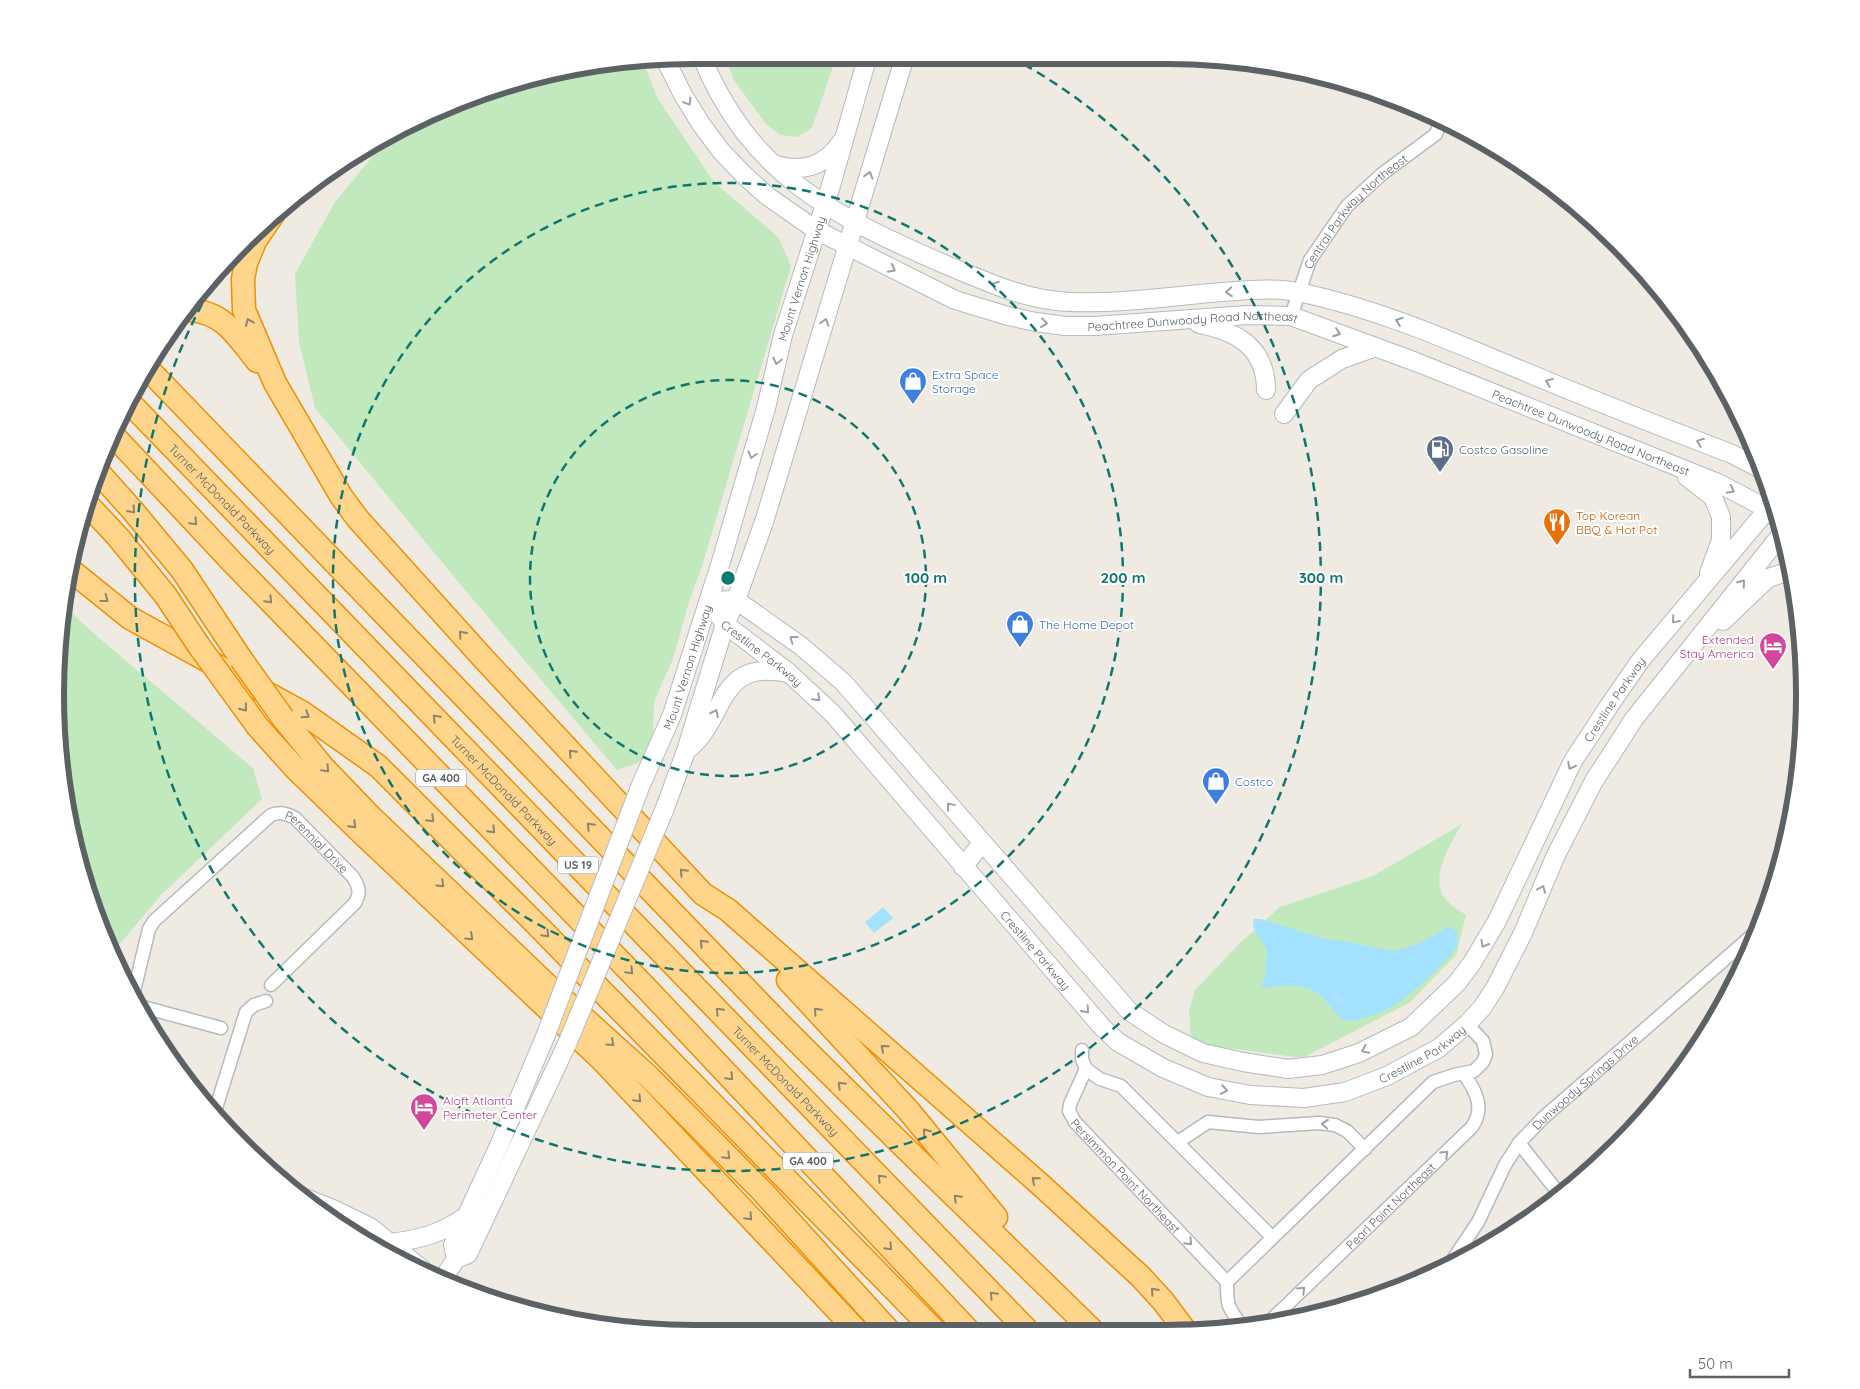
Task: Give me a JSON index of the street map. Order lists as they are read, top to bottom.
{
  "streets": {
    "highway": ["Turner McDonald Parkway", "GA 400", "US 19"],
    "main road": ["Mount Vernon Highway", "Peachtree Dunwoody Road Northeast", "Crestline Parkway"],
    "street": [
      "Central Parkway Northeast",
      "Perennial Drive",
      "Dunwoody Springs Drive",
      "Persimmon Point Northeast",
      "Pearl Point Northeast"
    ]
  },
  "crossings": [
    ["Central Parkway Northeast", "Peachtree Dunwoody Road Northeast"],
    ["Mount Vernon Highway", "Peachtree Dunwoody Road Northeast"],
    ["Mount Vernon Highway", "Crestline Parkway"]
  ],
  "places": {
    "shop": ["Extra Space Storage", "The Home Depot", "Costco"],
    "fuel station": ["Costco Gasoline"],
    "restaurant": ["Top Korean BBQ & Hot Pot"],
    "hotel": ["Extended Stay America", "Aloft Atlanta Perimeter Center"]
  },
  "scale_bar": "50 m",
  "rings": ["100 m", "200 m", "300 m"]
}
